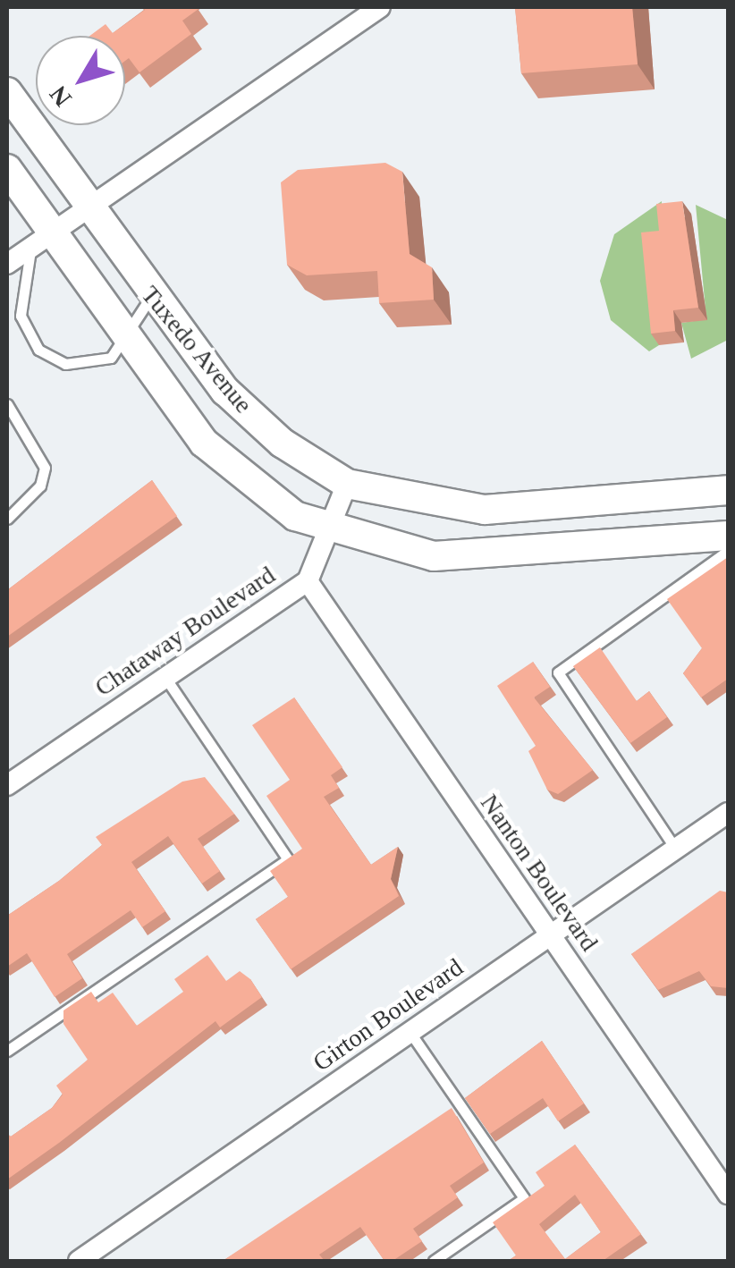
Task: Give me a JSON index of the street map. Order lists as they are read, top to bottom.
{
  "streets": {
    "main road": ["Tuxedo Avenue"],
    "street": ["Chataway Boulevard", "Nanton Boulevard", "Girton Boulevard"]
  },
  "crossings": [
    ["Tuxedo Avenue", "Chataway Boulevard"],
    ["Chataway Boulevard", "Nanton Boulevard"],
    ["Nanton Boulevard", "Girton Boulevard"]
  ],
  "north": "bottom left"
}
